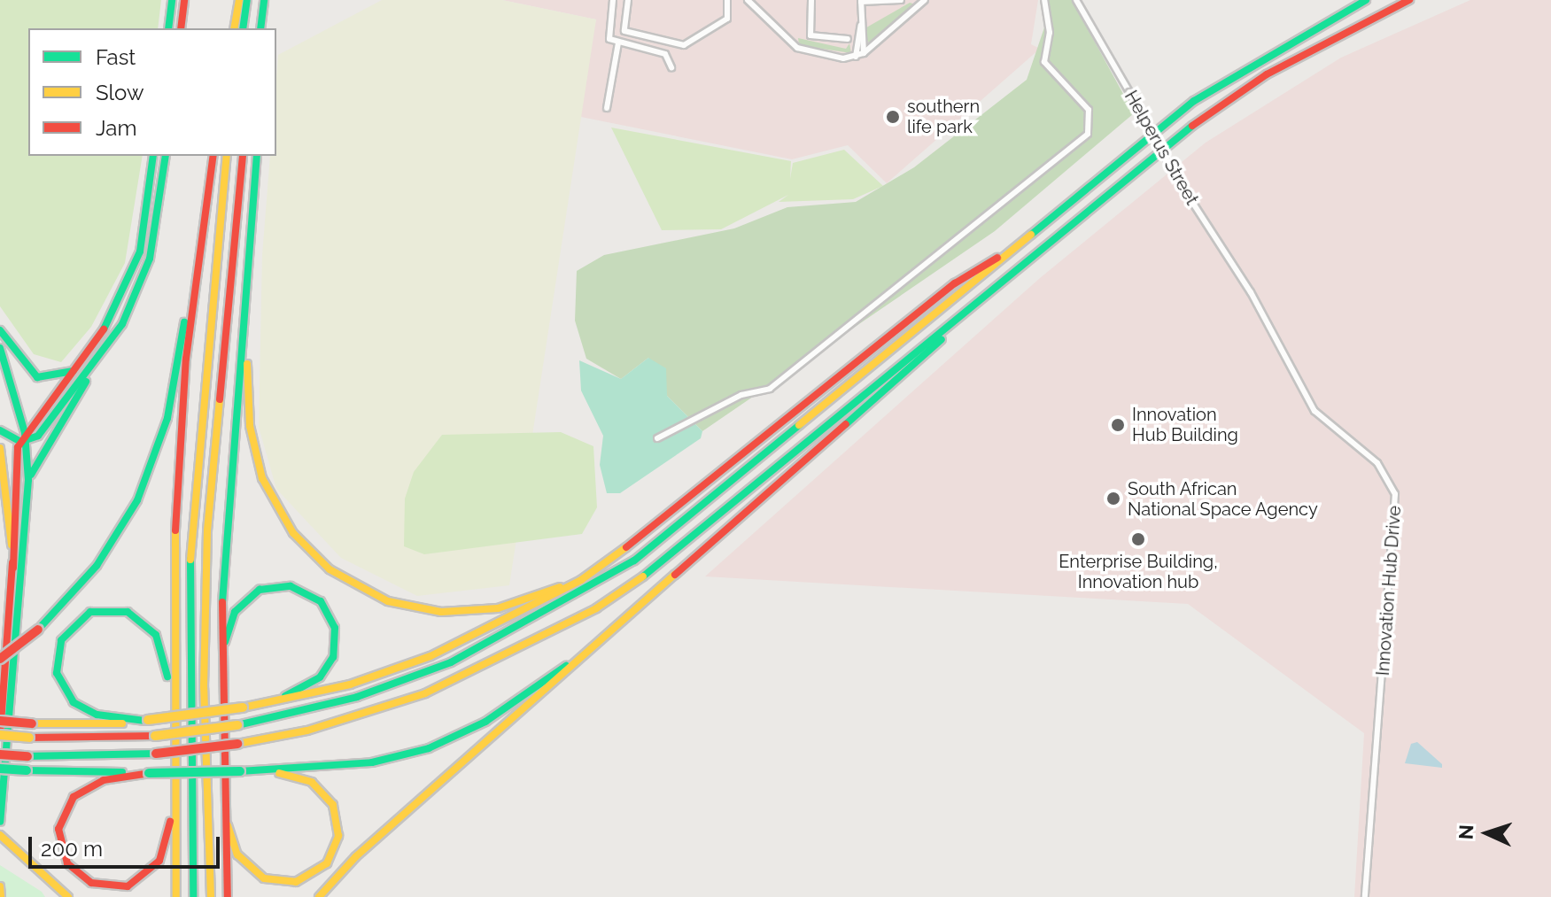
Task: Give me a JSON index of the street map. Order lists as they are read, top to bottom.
{
  "streets": {
    "street": ["Helperus Street", "Innovation Hub Drive"]
  },
  "crossings": [
    ["Helperus Street", "Innovation Hub Drive"]
  ],
  "places": [
    "southern life park",
    "Innovation Hub Building",
    "South African National Space Agency",
    "Enterprise Building, Innovation hub"
  ],
  "legend": ["Fast", "Slow", "Jam"],
  "scale_bar": "200 m",
  "north": "left"
}
